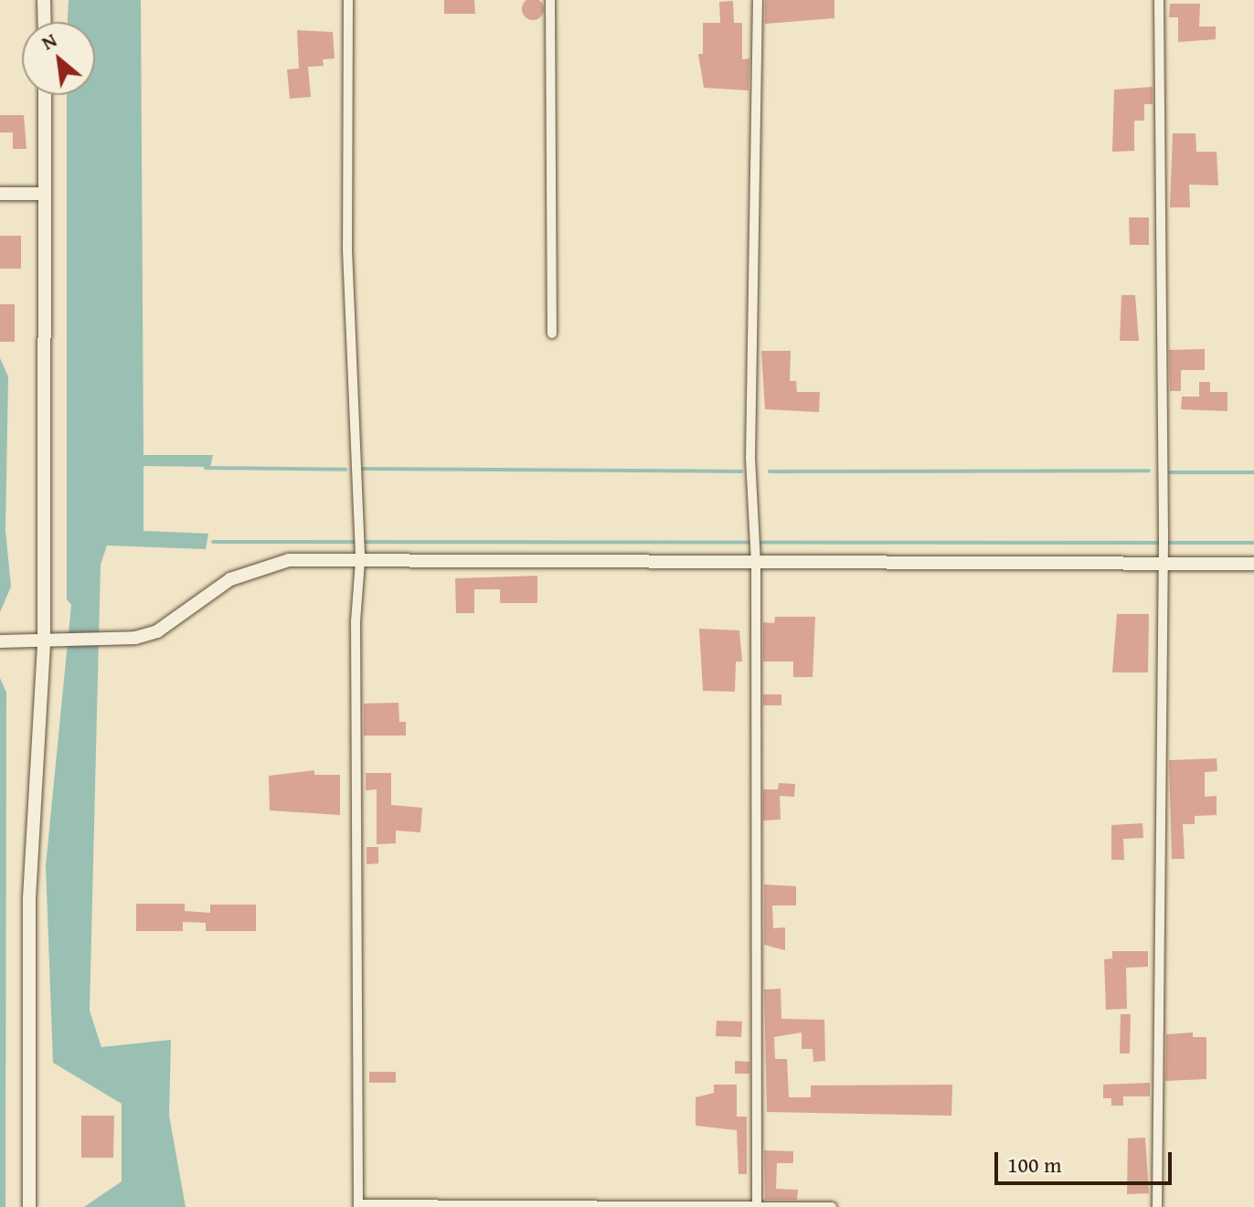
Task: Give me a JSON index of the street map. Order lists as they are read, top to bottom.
{
  "scale_bar": "100 m",
  "north": "top left"
}
